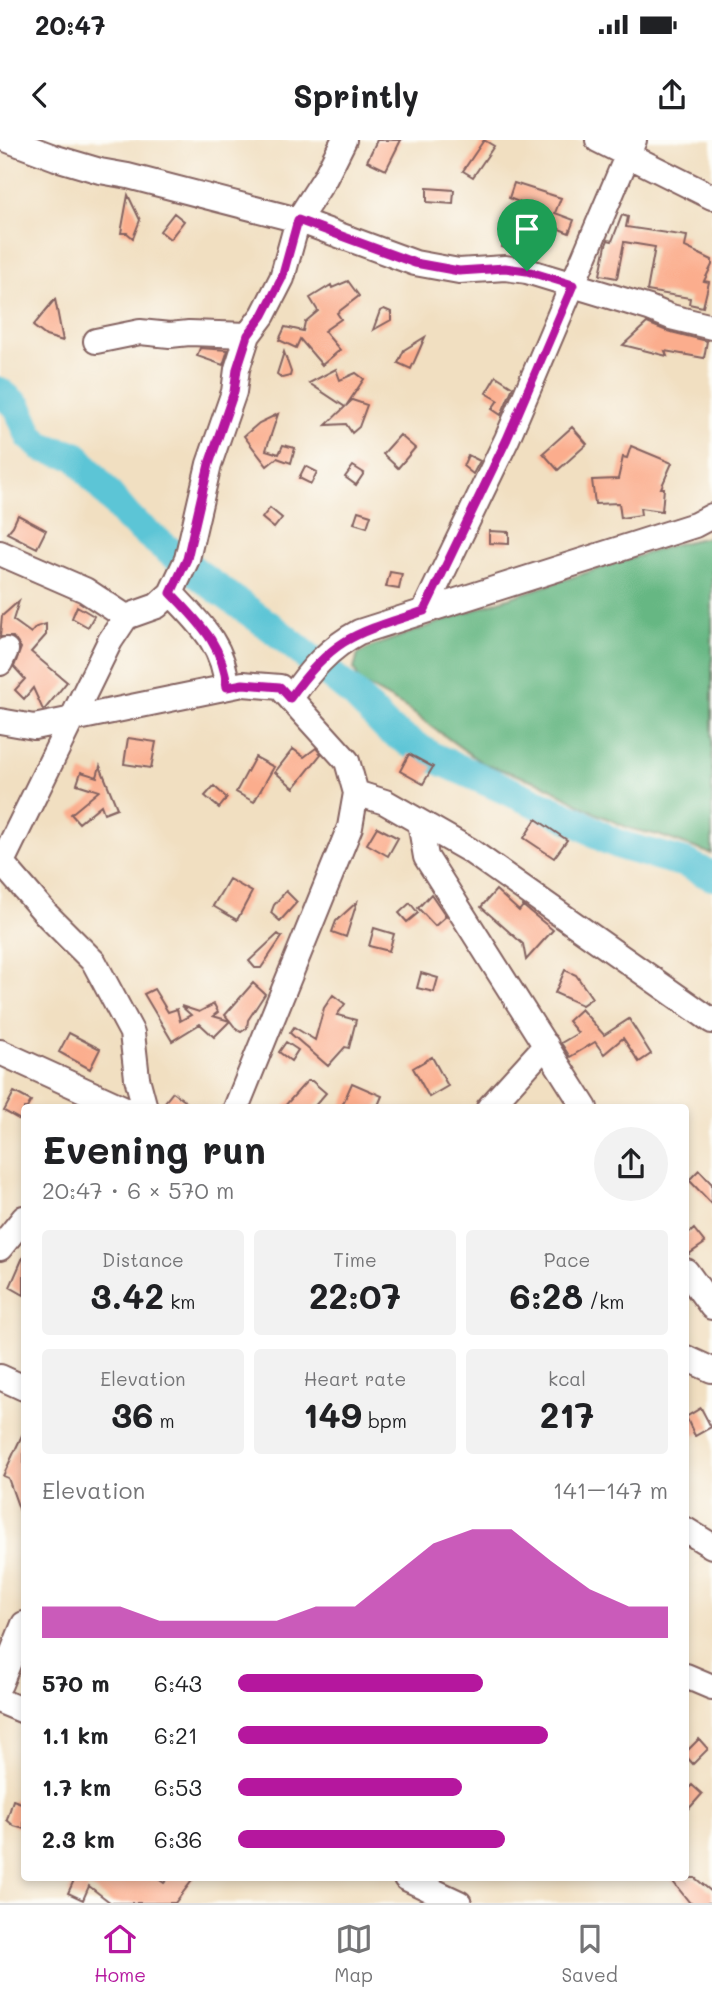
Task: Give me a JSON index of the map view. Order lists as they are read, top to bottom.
{
  "page": {
    "status": "20:47",
    "header": "Sprintly",
    "heading": ["Evening run", "20:47 · 6 × 570 m"],
    "stats": [
      ["Distance", "3.42 km"],
      ["Time", "22:07"],
      ["Pace", "6:28 /km"],
      ["Elevation", "36 m"],
      ["Heart rate", "149 bpm"],
      ["kcal", "217"]
    ],
    "chart": ["Elevation", "141–147 m"],
    "list": [
      {
        "name": "570 m",
        "note": "6:43"
      },
      {
        "name": "1.1 km",
        "note": "6:21"
      },
      {
        "name": "1.7 km",
        "note": "6:53"
      },
      {
        "name": "2.3 km",
        "note": "6:36"
      }
    ],
    "tabs": ["Home", "Map", "Saved"]
  }
}
